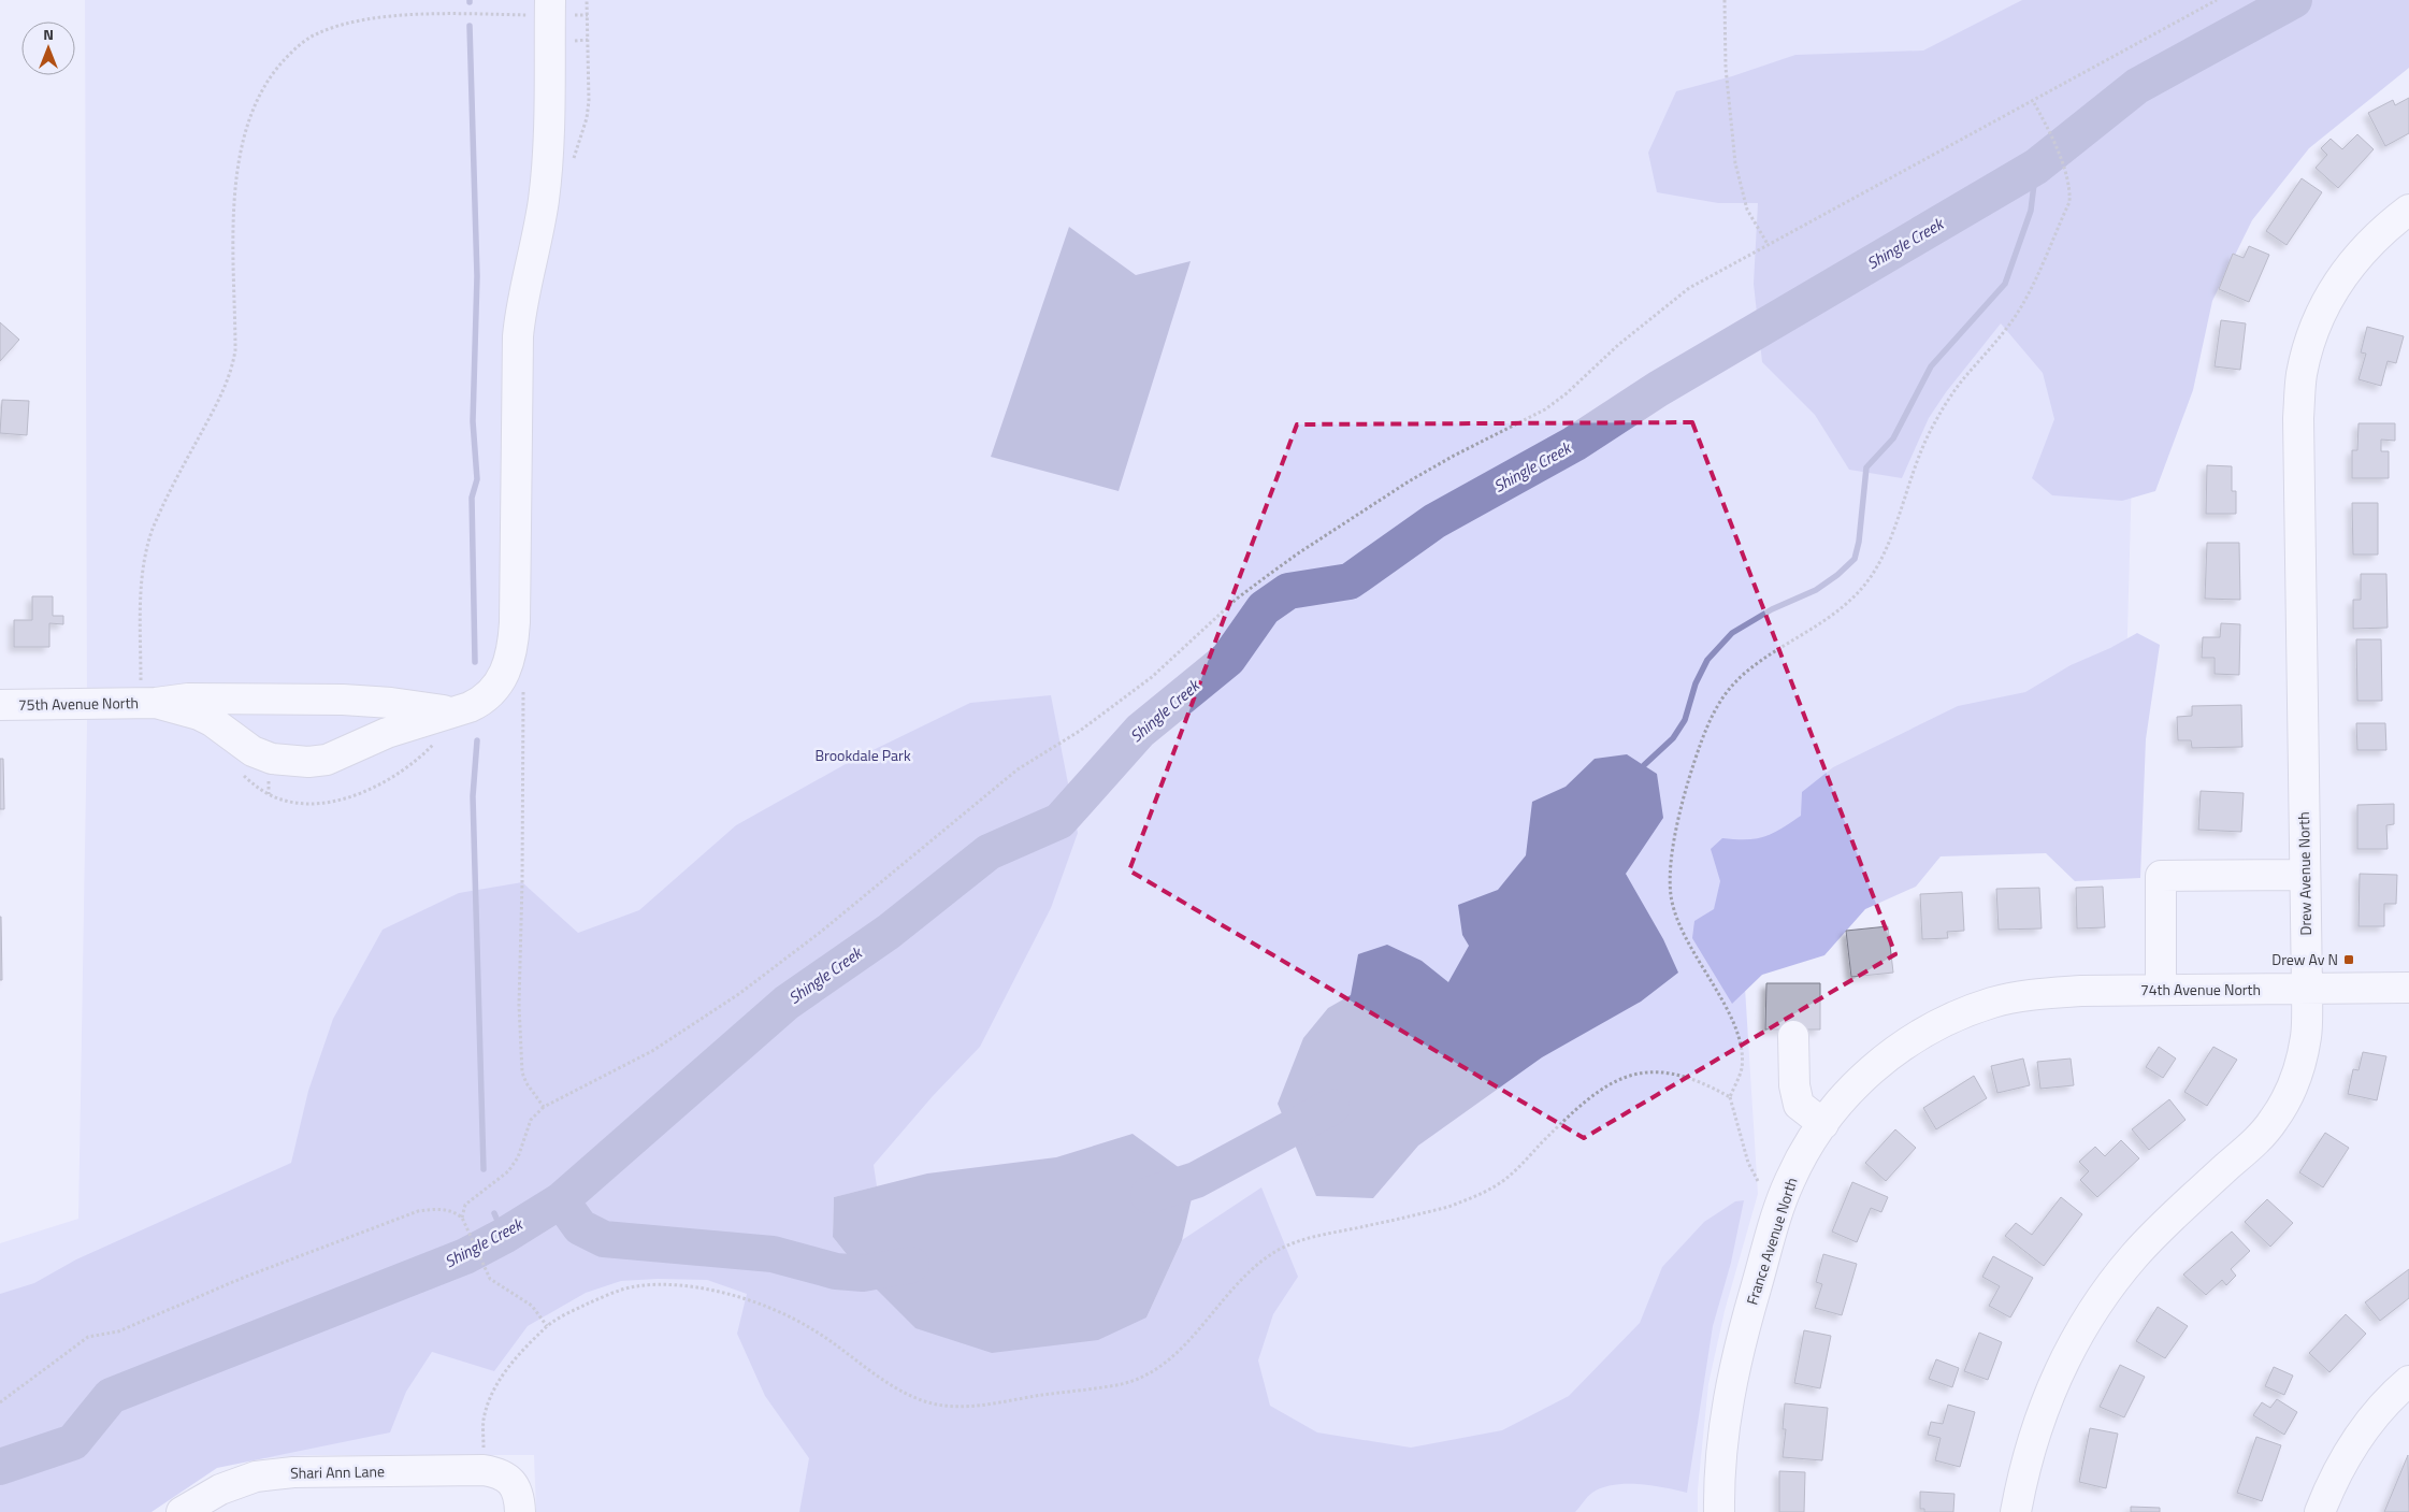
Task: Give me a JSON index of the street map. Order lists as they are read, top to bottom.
{
  "streets": {
    "street": [
      "75th Avenue North",
      "Drew Avenue North",
      "74th Avenue North",
      "France Avenue North",
      "Shari Ann Lane"
    ]
  },
  "crossings": [
    ["Drew Avenue North", "74th Avenue North"],
    ["74th Avenue North", "France Avenue North"]
  ],
  "water": ["Shingle Creek"],
  "parks": ["Brookdale Park"],
  "places": {
    "transit": ["Drew Av N"]
  },
  "north": "top"
}
